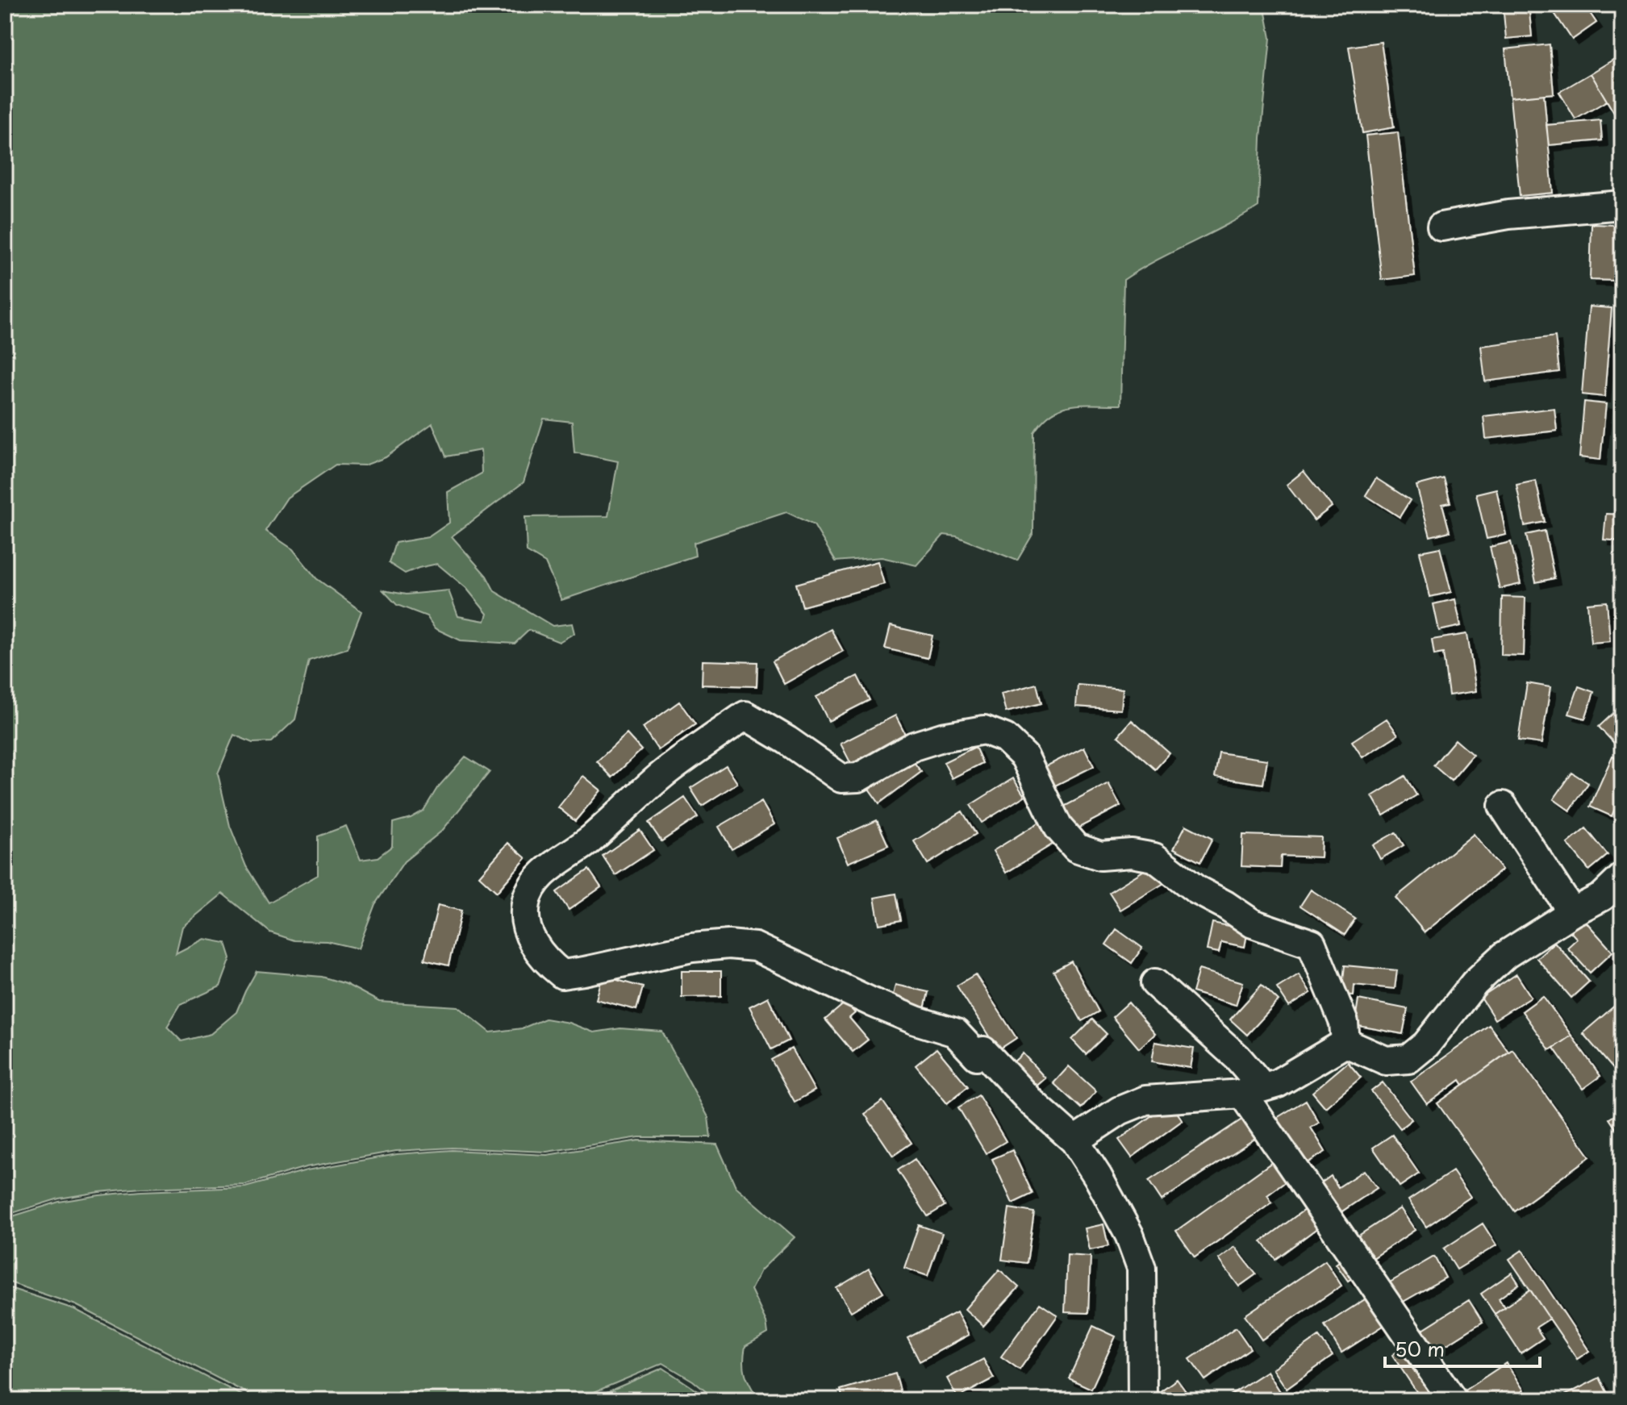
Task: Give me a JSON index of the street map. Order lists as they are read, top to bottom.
{
  "scale_bar": "50 m"
}
